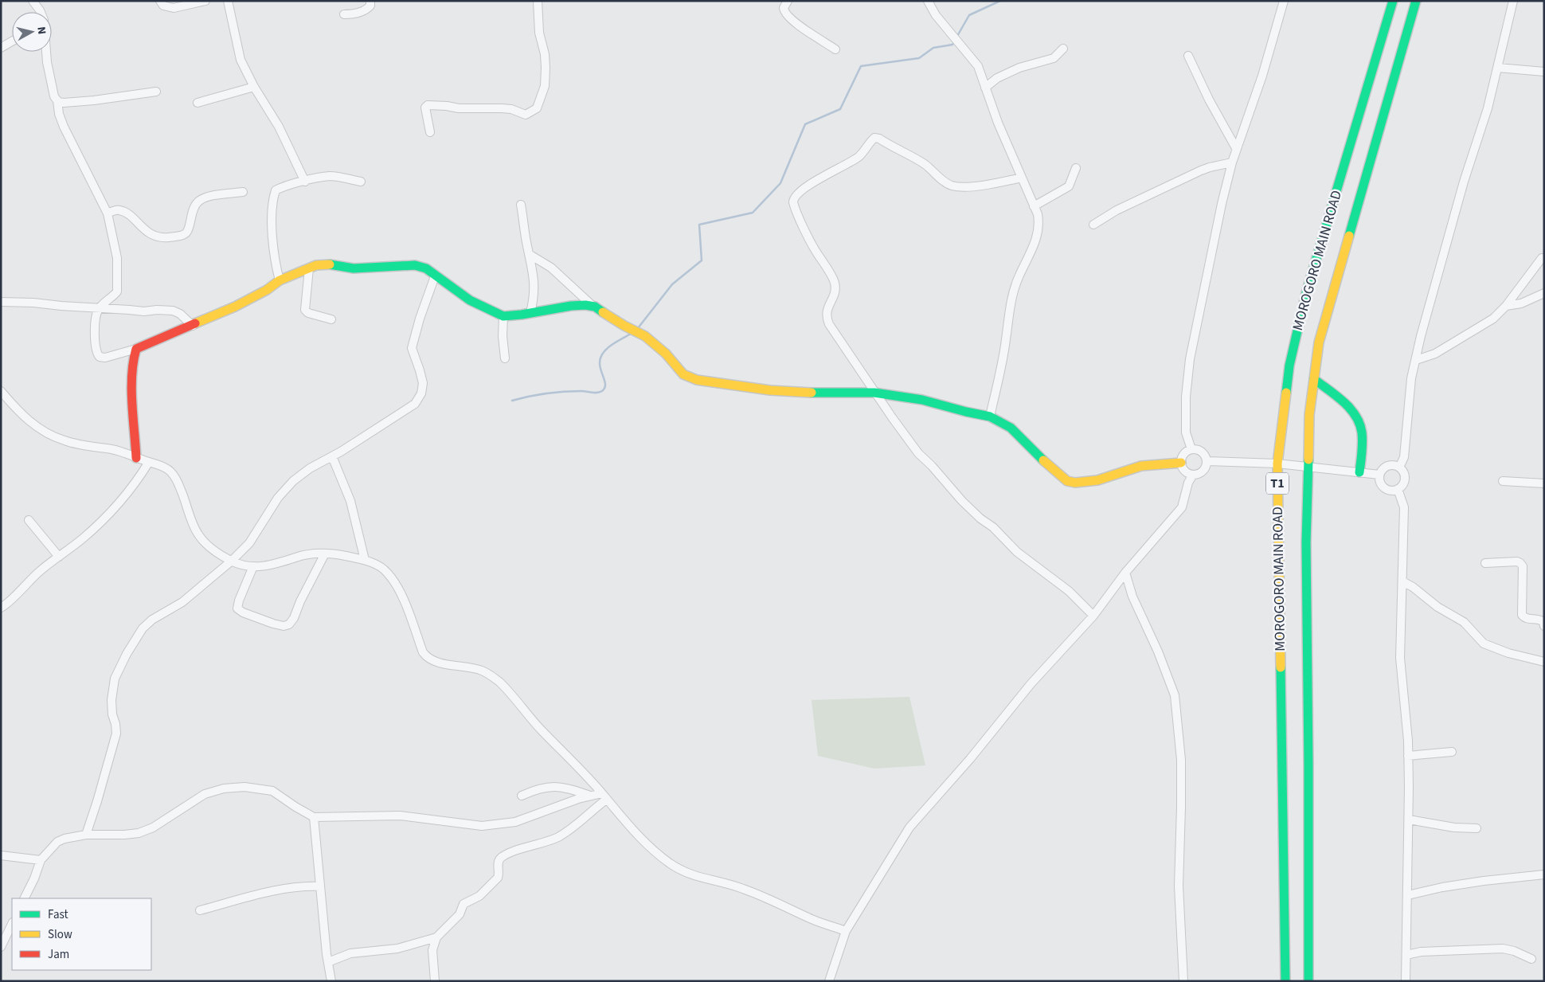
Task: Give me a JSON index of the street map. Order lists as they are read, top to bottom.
{
  "streets": {
    "main road": ["MOROGORO MAIN ROAD", "T1"]
  },
  "legend": ["Fast", "Slow", "Jam"],
  "north": "right"
}
